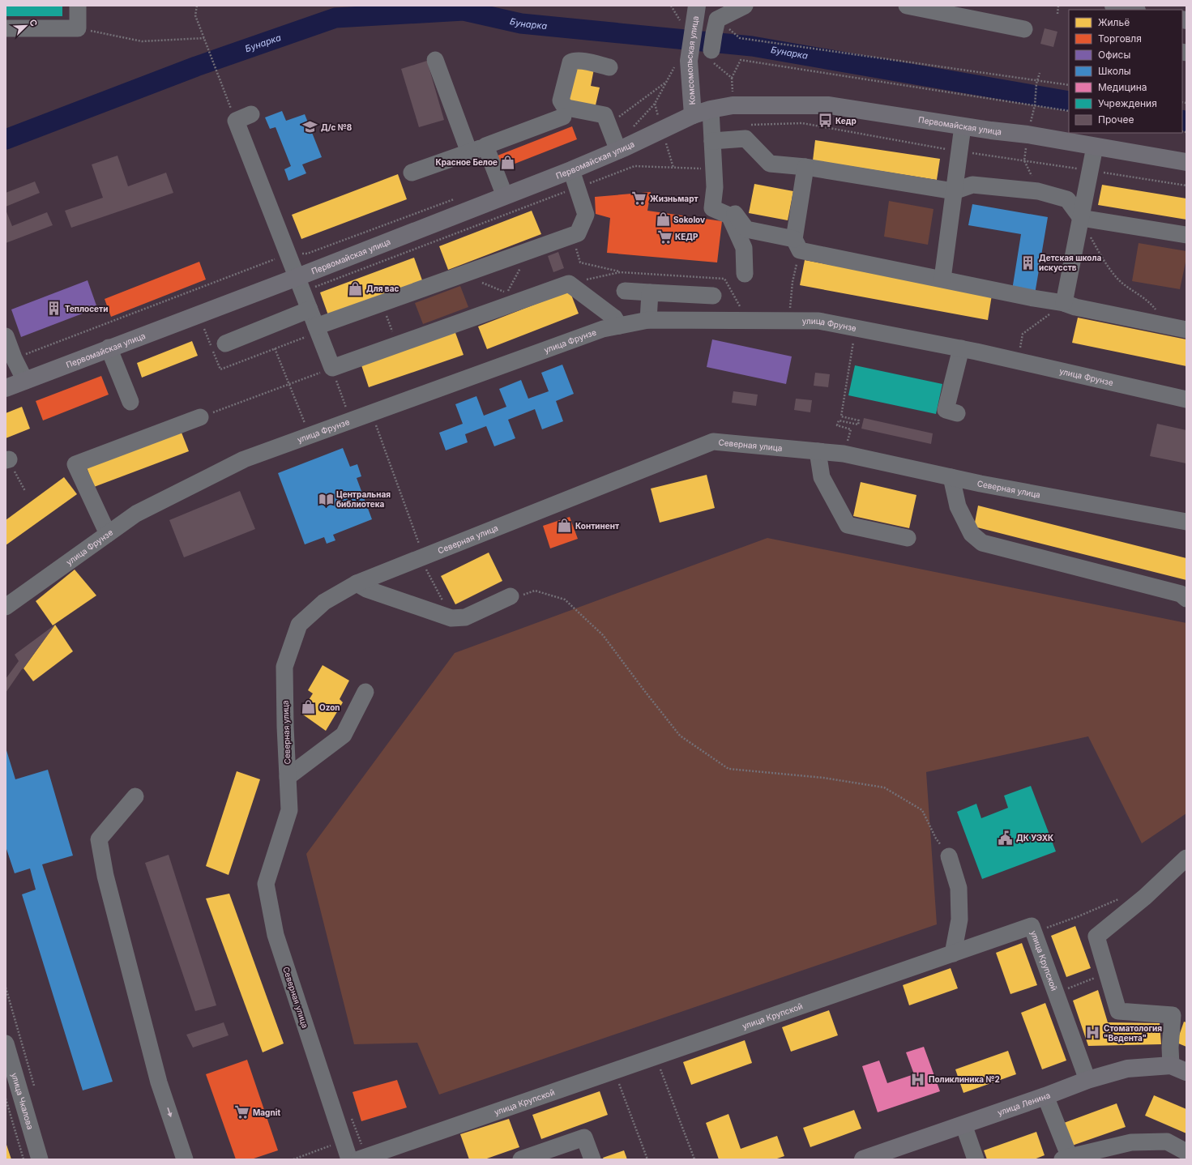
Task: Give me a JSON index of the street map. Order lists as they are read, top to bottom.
{
  "streets": {
    "main road": ["Комсомольская улица", "Первомайская улица", "улица Ленина"],
    "street": [
      "улица Фрунзе",
      "Северная улица",
      "улица Крупской",
      "улица Чкалова"
    ]
  },
  "crossings": [
    ["Комсомольская улица", "Первомайская улица"],
    ["улица Крупской", "улица Ленина"]
  ],
  "water": ["Бунарка"],
  "places": {
    "bus stop": ["Кедр"],
    "school or university": ["Д/с №8"],
    "shop": [
      "Красное Белое",
      "Sokolov",
      "Для вас",
      "Континент",
      "Ozon"
    ],
    "supermarket": ["Жизньмарт", "КЕДР", "Magnit"],
    "building": ["Детская школа искусств", "Теплосети"],
    "library": ["Центральная библиотека"],
    "public building": ["ДК УЭХК"],
    "hospital": ["Стоматология \"Ведента\"", "Поликлиника №2"]
  },
  "legend": [
    "Жильё",
    "Торговля",
    "Офисы",
    "Школы",
    "Медицина",
    "Учреждения",
    "Прочее"
  ],
  "north": "top right"
}
